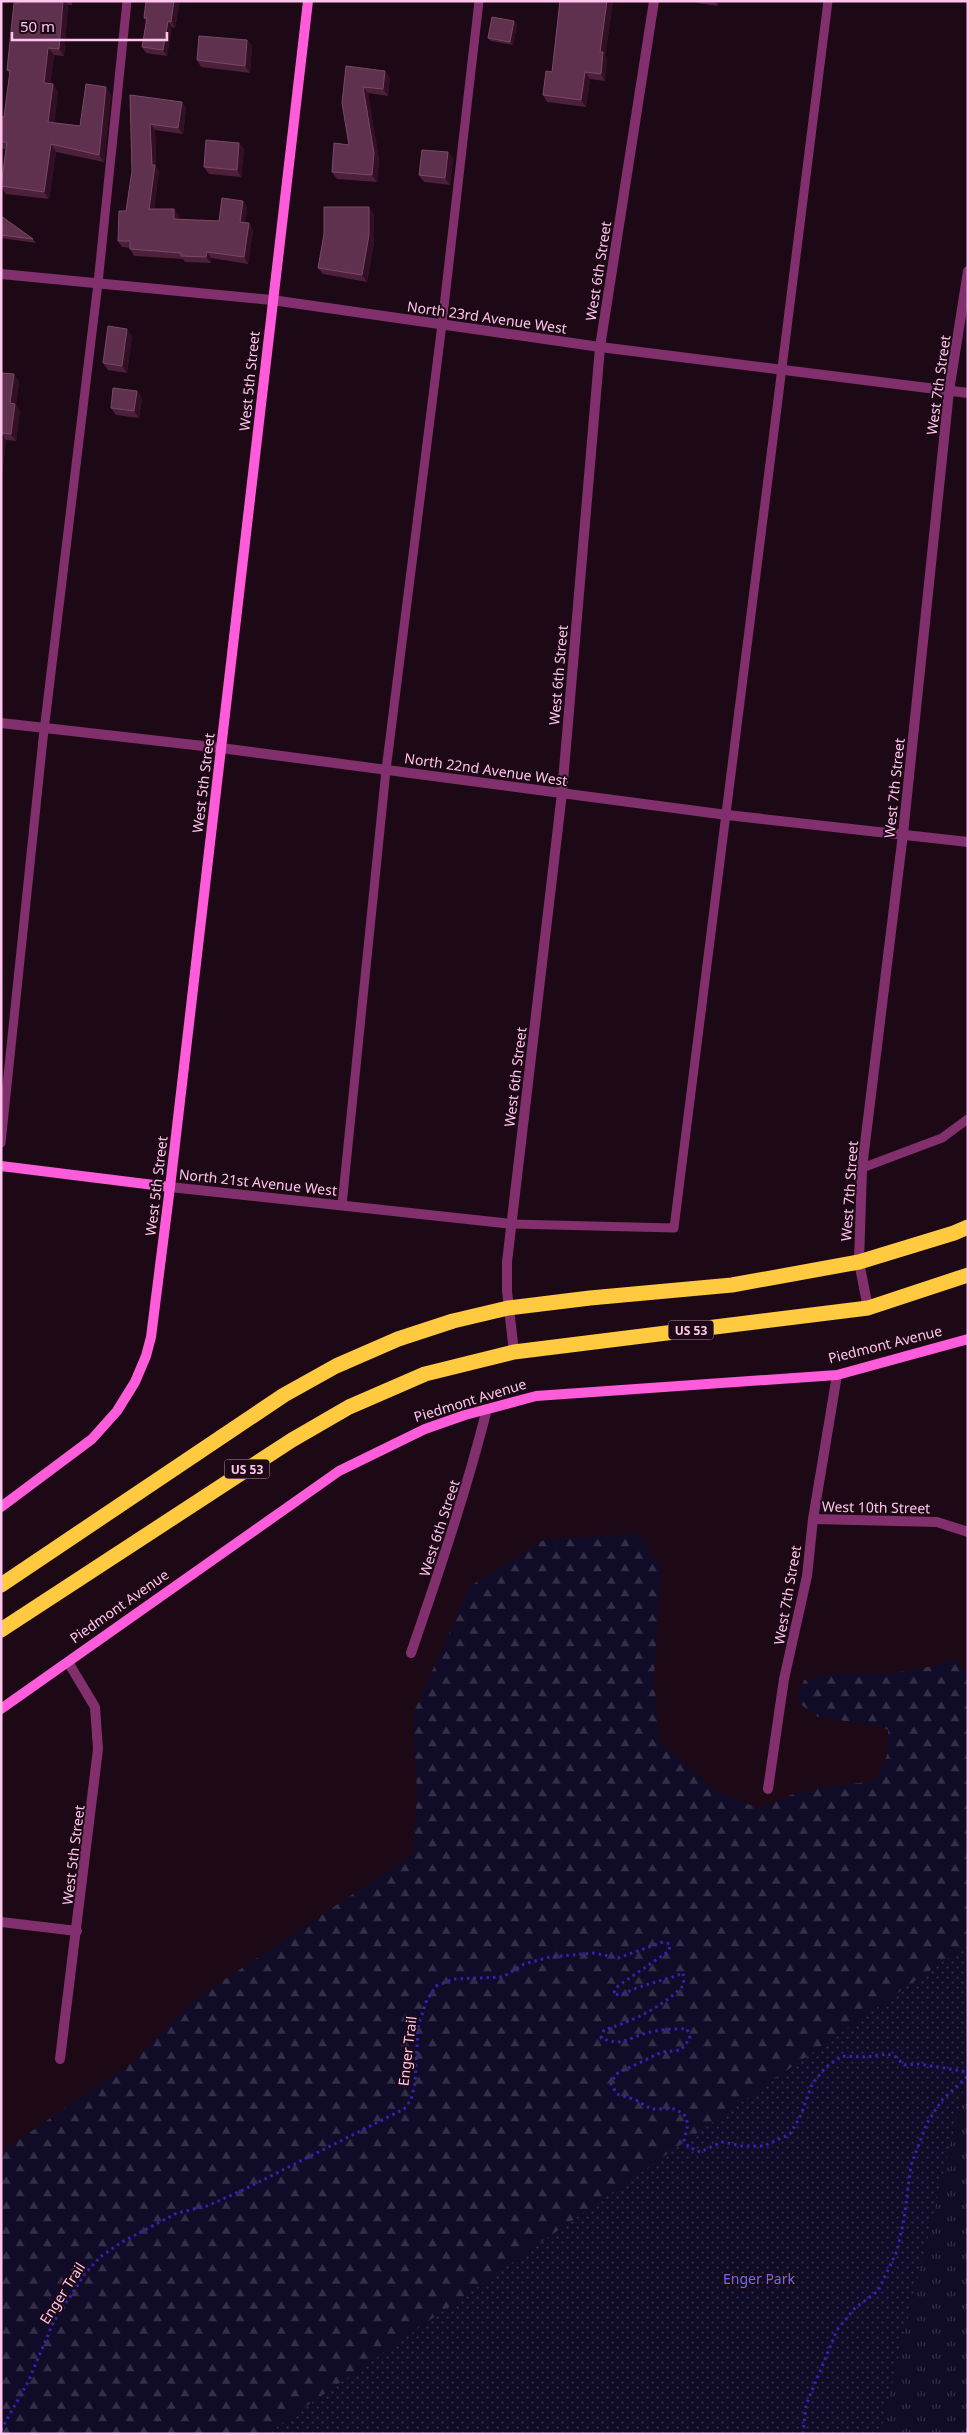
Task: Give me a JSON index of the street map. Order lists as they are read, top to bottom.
{
  "streets": {
    "highway": ["US 53"],
    "street": [
      "West 6th Street",
      "North 23rd Avenue West",
      "West 5th Street",
      "West 7th Street",
      "North 22nd Avenue West",
      "North 21st Avenue West",
      "Piedmont Avenue",
      "West 10th Street"
    ],
    "path": ["Enger Trail"]
  },
  "crossings": [
    ["West 6th Street", "North 23rd Avenue West"],
    ["West 6th Street", "North 22nd Avenue West"],
    ["West 6th Street", "North 21st Avenue West"],
    ["West 6th Street", "US 53"],
    ["West 6th Street", "Piedmont Avenue"],
    ["North 23rd Avenue West", "West 5th Street"],
    ["North 23rd Avenue West", "West 7th Street"],
    ["West 5th Street", "North 22nd Avenue West"],
    ["West 5th Street", "North 21st Avenue West"],
    ["West 5th Street", "Piedmont Avenue"],
    ["West 7th Street", "North 22nd Avenue West"],
    ["West 7th Street", "US 53"],
    ["West 7th Street", "Piedmont Avenue"],
    ["West 7th Street", "West 10th Street"]
  ],
  "parks": ["Enger Park"],
  "scale_bar": "50 m"
}
